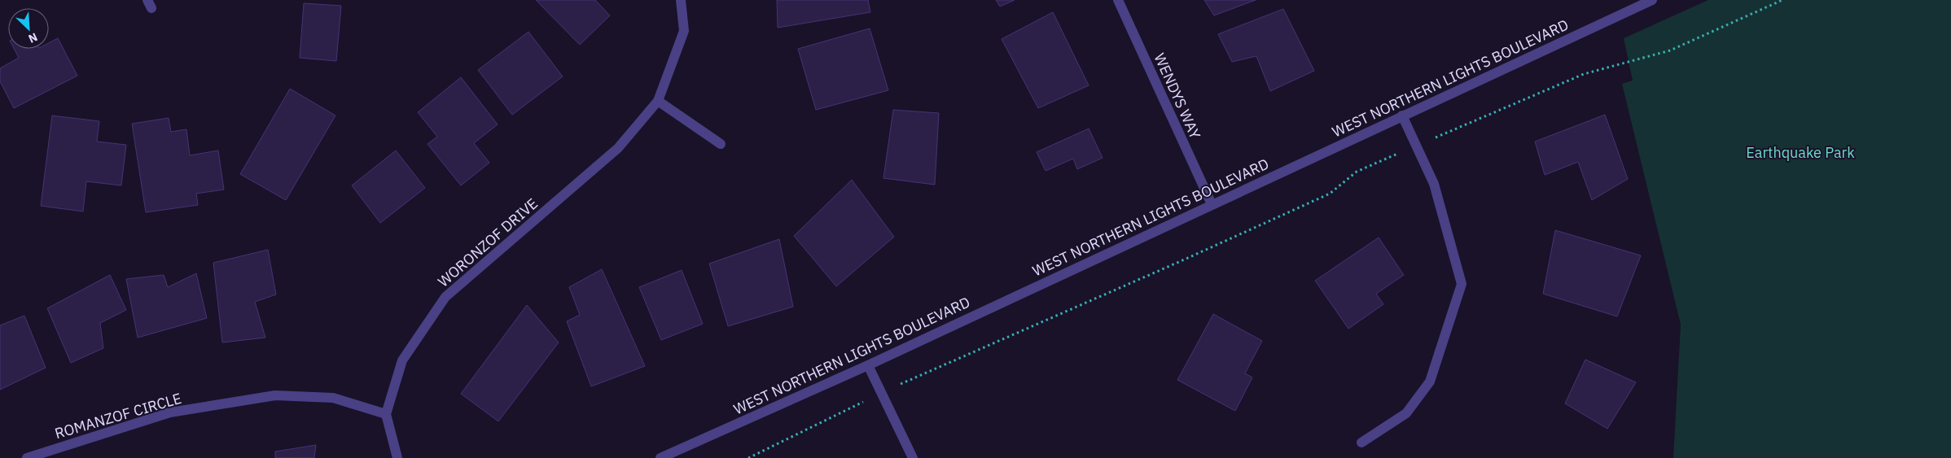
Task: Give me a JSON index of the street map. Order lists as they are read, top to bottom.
{
  "streets": {
    "street": [
      "WEST NORTHERN LIGHTS BOULEVARD",
      "WENDYS WAY",
      "WORONZOF DRIVE",
      "ROMANZOF CIRCLE"
    ]
  },
  "crossings": [
    ["WEST NORTHERN LIGHTS BOULEVARD", "WENDYS WAY"],
    ["WORONZOF DRIVE", "ROMANZOF CIRCLE"]
  ],
  "parks": ["Earthquake Park"],
  "north": "bottom right"
}
